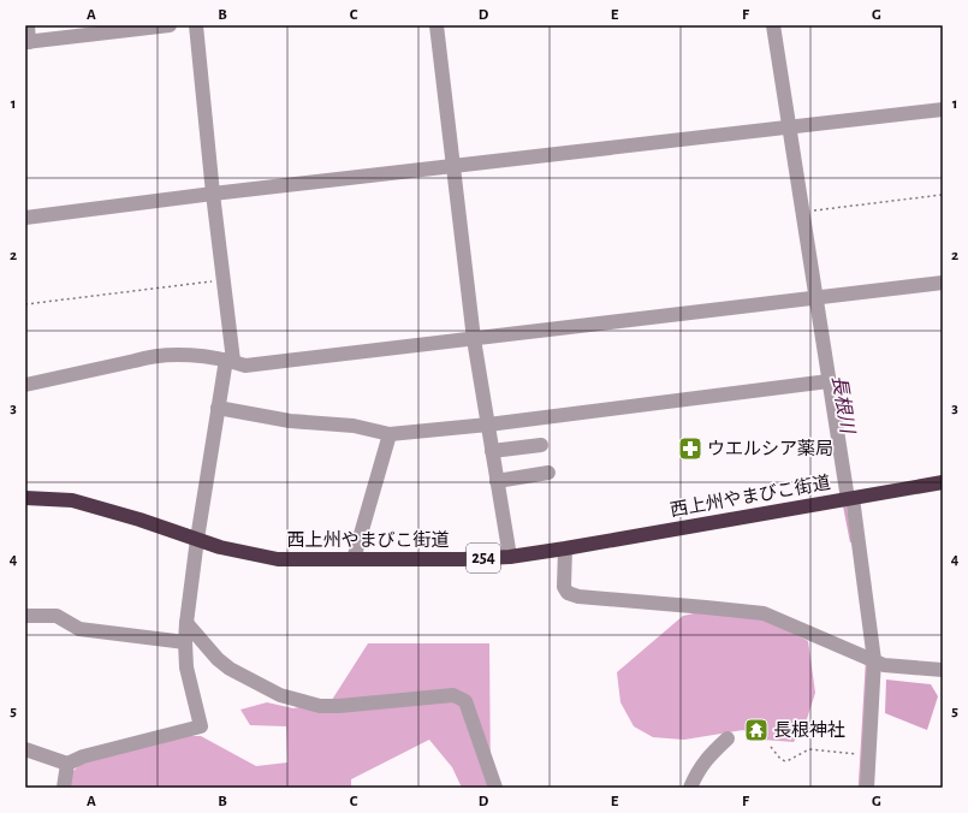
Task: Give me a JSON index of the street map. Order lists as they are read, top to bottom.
{
  "streets": {
    "highway": ["西上州やまびこ街道", "254"]
  },
  "water": ["長根川"],
  "places": {
    "pharmacy": ["ウエルシア薬局"],
    "temple": ["長根神社"]
  },
  "grid": {
    "columns": [
      "A",
      "B",
      "C",
      "D",
      "E",
      "F",
      "G"
    ],
    "rows": [
      "1",
      "2",
      "3",
      "4",
      "5"
    ]
  }
}
